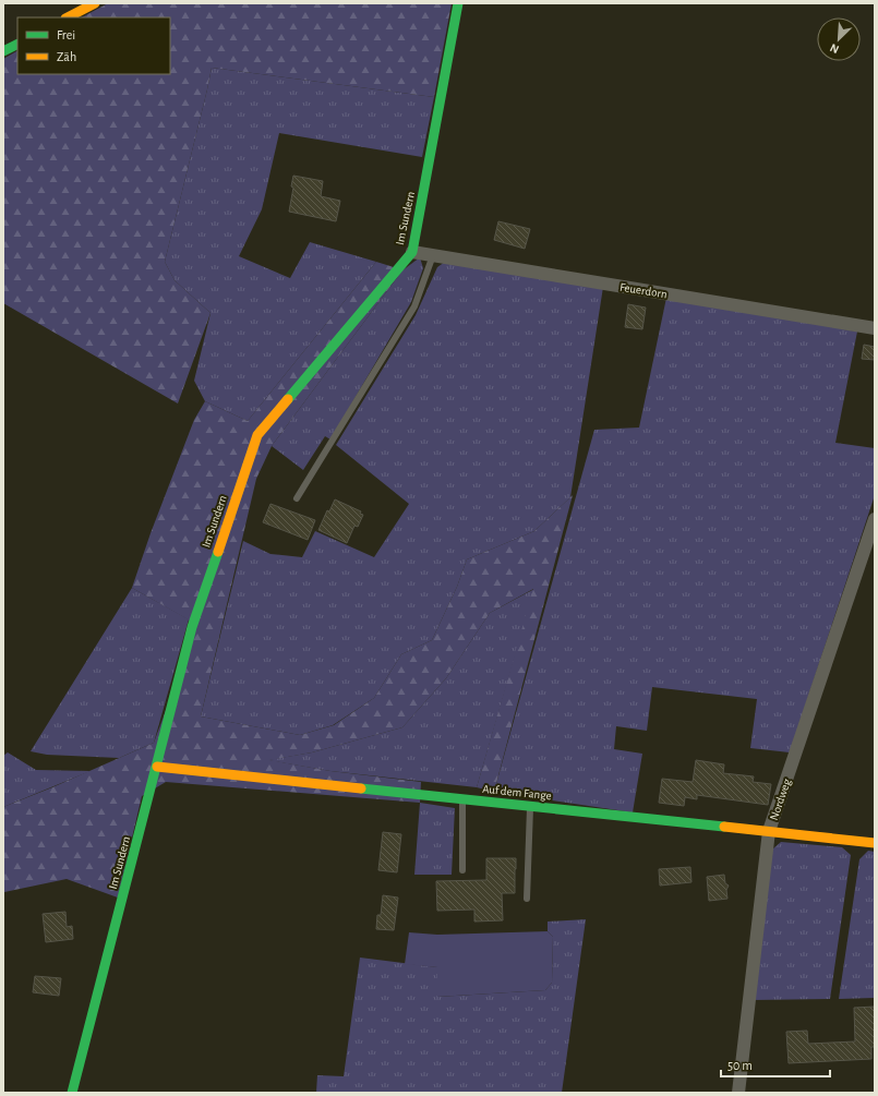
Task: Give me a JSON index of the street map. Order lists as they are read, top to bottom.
{
  "streets": {
    "street": [
      "Im Sundern",
      "Feuerdorn",
      "Auf dem Fange",
      "Nordweg"
    ]
  },
  "crossings": [
    ["Im Sundern", "Feuerdorn"],
    ["Im Sundern", "Auf dem Fange"],
    ["Auf dem Fange", "Nordweg"]
  ],
  "legend": ["Frei", "Zäh"],
  "scale_bar": "50 m",
  "north": "bottom left"
}
